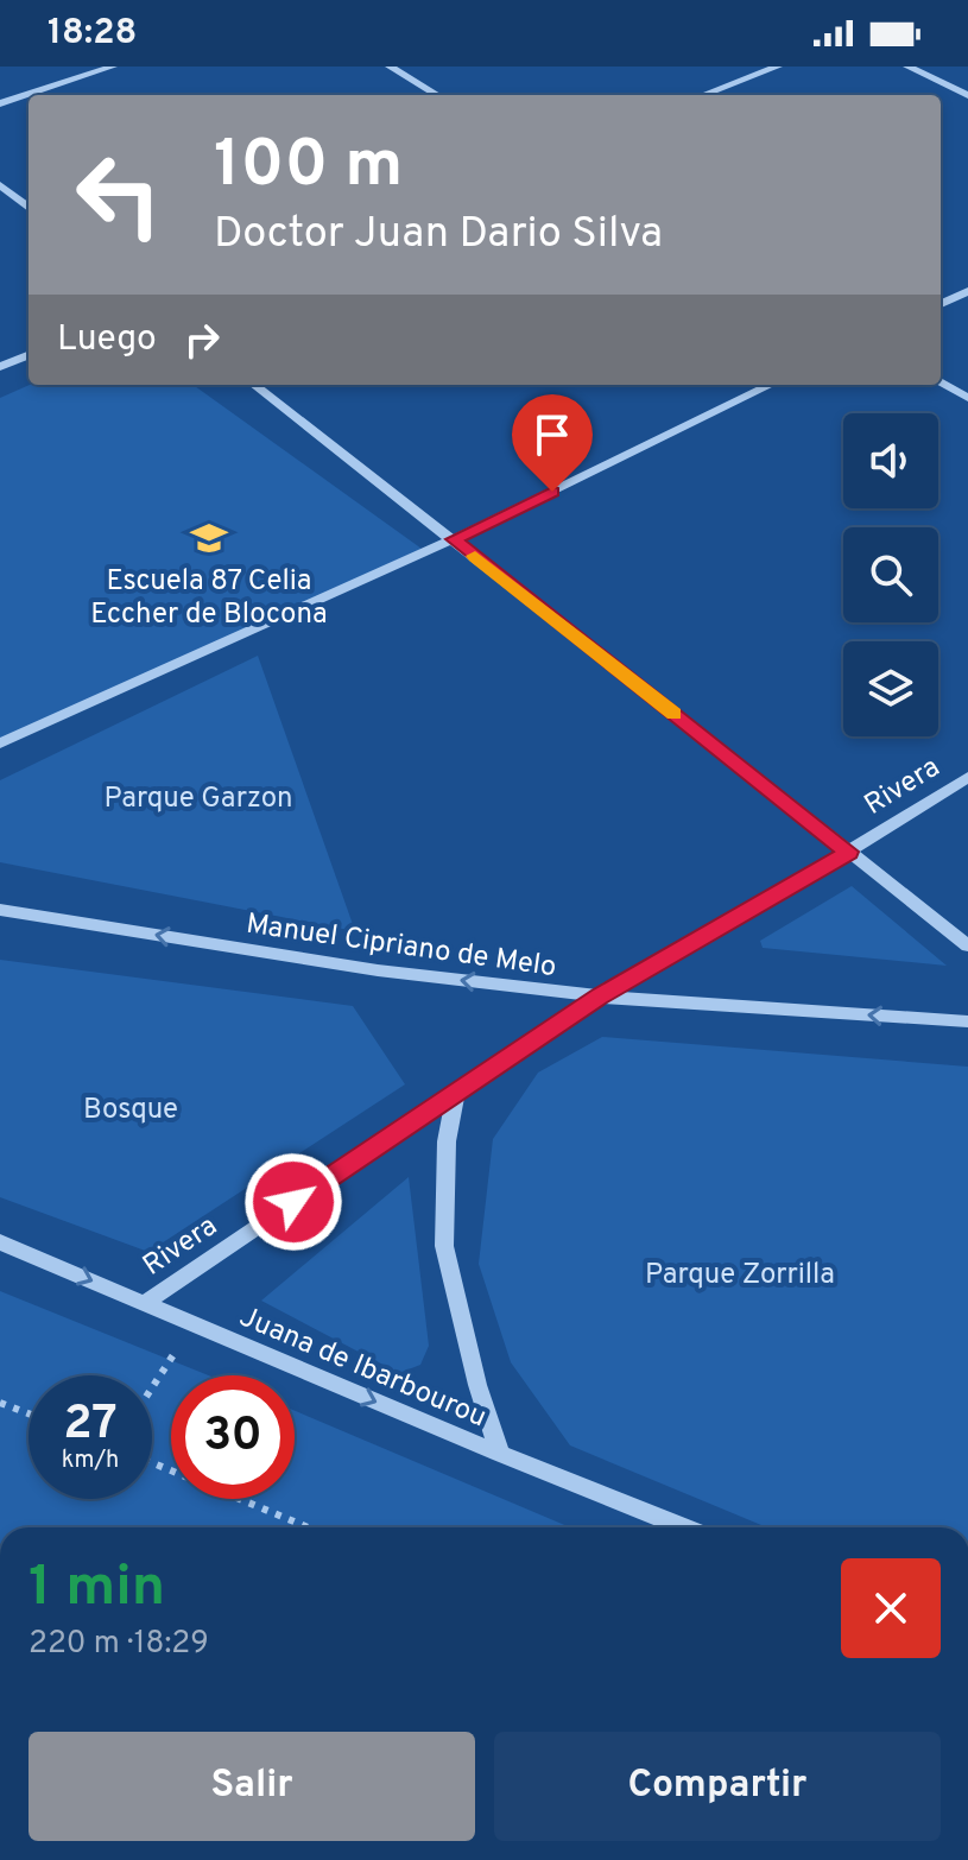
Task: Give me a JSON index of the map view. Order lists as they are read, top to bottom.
{
  "streets": {
    "street": ["Rivera", "Manuel Cipriano de Melo", "Juana de Ibarbourou"]
  },
  "crossings": [
    ["Rivera", "Manuel Cipriano de Melo"],
    ["Rivera", "Juana de Ibarbourou"]
  ],
  "one_way": ["Manuel Cipriano de Melo", "Juana de Ibarbourou"],
  "parks": ["Parque Garzon", "Bosque", "Parque Zorrilla"],
  "places": {
    "school or university": ["Escuela 87 Celia Eccher de Blocona"]
  },
  "page": {
    "status": "18:28",
    "turn": ["100 m", "Doctor Juan Dario Silva"],
    "then": "Luego",
    "speed": "27 km/h",
    "limit": "30",
    "heading": ["1 min", "220 m · 18:29"],
    "buttons": ["Salir", "Compartir"]
  }
}
